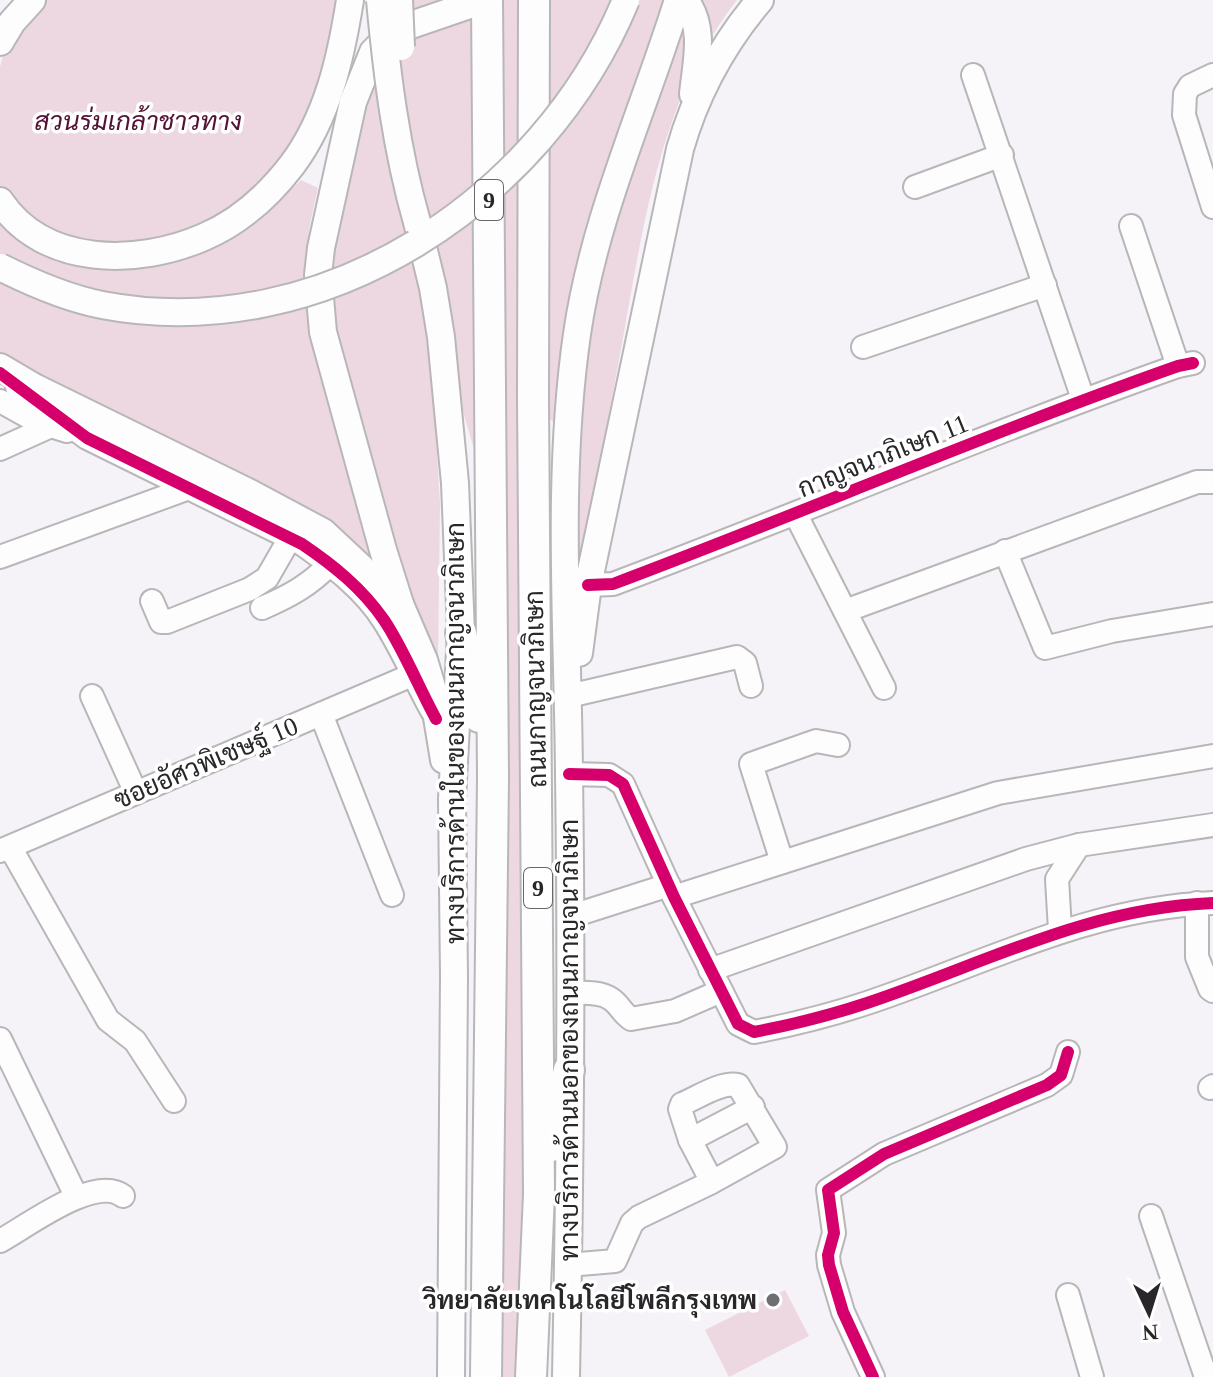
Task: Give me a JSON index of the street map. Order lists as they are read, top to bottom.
{
  "streets": {
    "highway": ["9", "ถนนกาญจนาภิเษก"],
    "main road": ["ทางบริการด้านในของถนนกาญจนาภิเษก", "ทางบริการด้านนอกของถนนกาญจนาภิเษก"],
    "street": ["กาญจนาภิเษก 11", "ซอยอัศวพิเชษฐ์ 10"]
  },
  "parks": ["สวนร่มเกล้าชาวทาง"],
  "places": ["วิทยาลัยเทคโนโลยีโพลีกรุงเทพ"],
  "north": "bottom"
}
